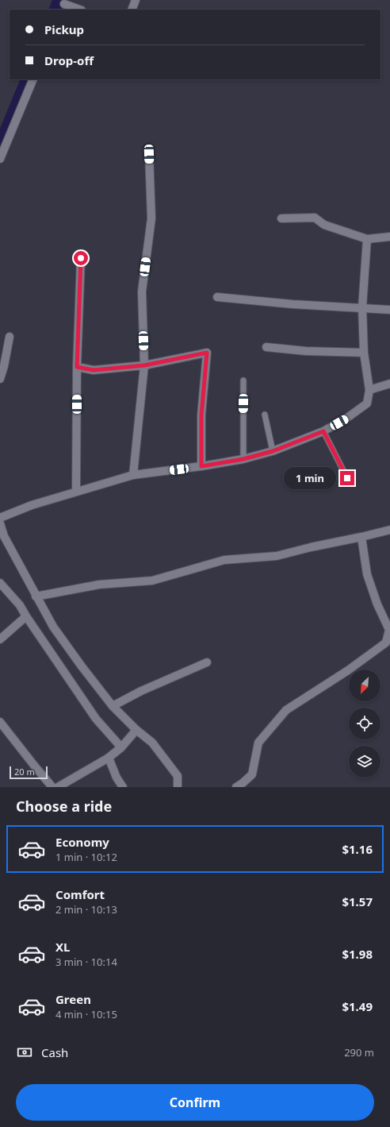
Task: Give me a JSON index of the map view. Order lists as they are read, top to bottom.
{
  "scale_bar": "20 m",
  "north": "bottom left",
  "page": {
    "banner": ["Pickup", "Drop-off"],
    "bubble": "1 min",
    "scale": "20 m",
    "heading": "Choose a ride",
    "list": [
      {
        "name": "Economy",
        "note": "1 min · 10:12",
        "value": "$1.16"
      },
      {
        "name": "Comfort",
        "note": "2 min · 10:13",
        "value": "$1.57"
      },
      {
        "name": "XL",
        "note": "3 min · 10:14",
        "value": "$1.98"
      },
      {
        "name": "Green",
        "note": "4 min · 10:15",
        "value": "$1.49"
      }
    ],
    "pay": ["Cash", "290 m"],
    "buttons": "Confirm"
  }
}
